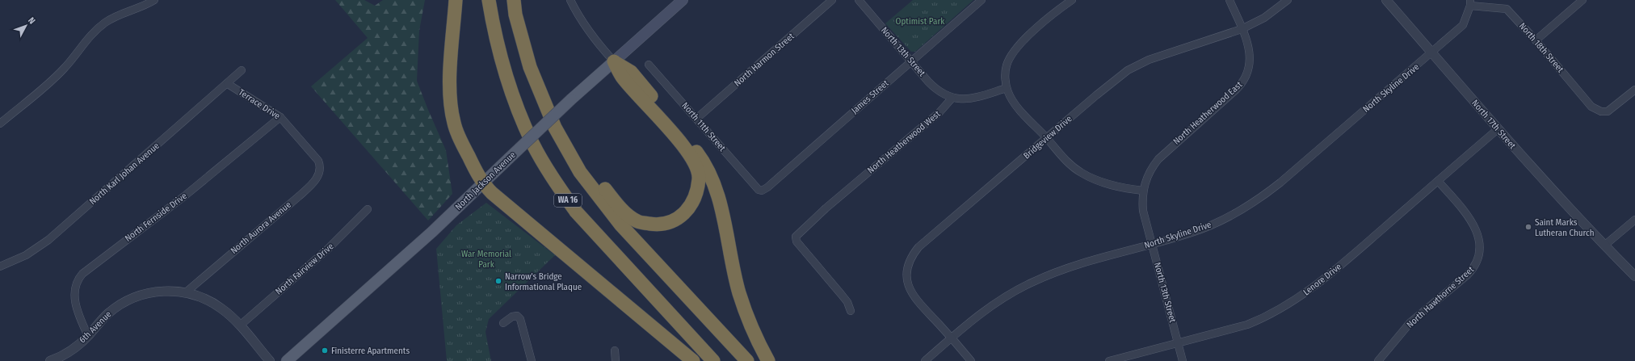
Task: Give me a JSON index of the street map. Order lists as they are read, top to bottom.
{
  "streets": {
    "highway": ["WA 16"],
    "main road": ["North Jackson Avenue"],
    "street": [
      "North 18th Street",
      "North 13th Street",
      "North Harmon Street",
      "North Skyline Drive",
      "James Street",
      "Terrace Drive",
      "North Heatherwood East",
      "North 17th Street",
      "North 11th Street",
      "Bridgeview Drive",
      "North Heatherwood West",
      "North Karl Johan Avenue",
      "North Fernside Drive",
      "North Aurora Avenue",
      "North Fairview Drive",
      "Lenore Drive",
      "North Hawthorne Street",
      "6th Avenue"
    ]
  },
  "crossings": [
    ["North 18th Street", "North Skyline Drive"],
    ["North 13th Street", "North Skyline Drive"],
    ["North 13th Street", "James Street"],
    ["North 13th Street", "North Heatherwood East"],
    ["North 13th Street", "North Heatherwood West"],
    ["North 13th Street", "Lenore Drive"],
    ["North Harmon Street", "North 11th Street"],
    ["North Skyline Drive", "North 17th Street"],
    ["North Skyline Drive", "Bridgeview Drive"],
    ["James Street", "North 11th Street"],
    ["Terrace Drive", "North Karl Johan Avenue"],
    ["Terrace Drive", "North Fernside Drive"],
    ["Terrace Drive", "North Aurora Avenue"],
    ["North Heatherwood East", "Bridgeview Drive"],
    ["North 17th Street", "Lenore Drive"],
    ["North Fernside Drive", "6th Avenue"],
    ["North Aurora Avenue", "6th Avenue"],
    ["North Fairview Drive", "6th Avenue"],
    ["Lenore Drive", "North Hawthorne Street"]
  ],
  "parks": ["Optimist Park", "War Memorial Park"],
  "places": ["Saint Marks Lutheran Church", "Narrow's Bridge Informational Plaque", "Finisterre Apartments"],
  "north": "top right"
}
